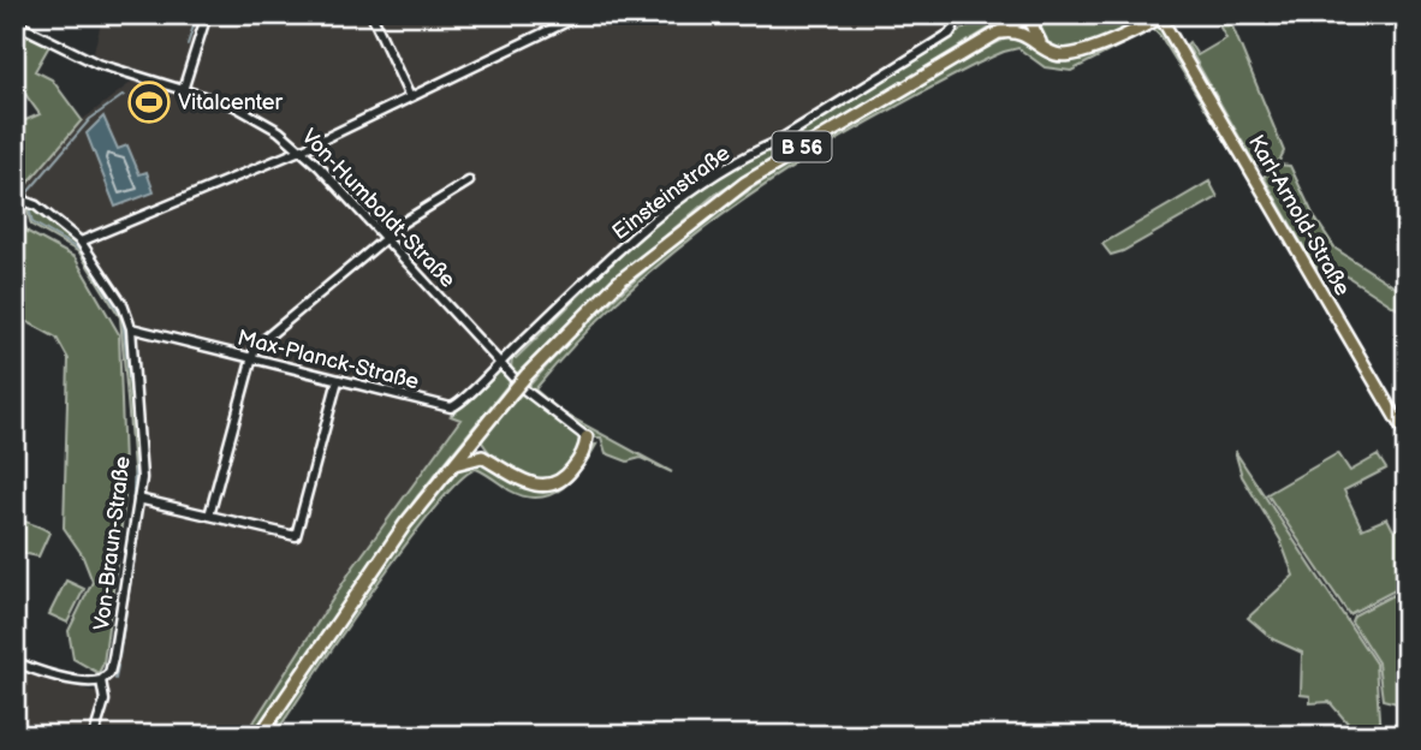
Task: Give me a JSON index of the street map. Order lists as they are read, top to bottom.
{
  "streets": {
    "highway": ["B 56"],
    "main road": ["Karl-Arnold-Straße"],
    "street": [
      "Einsteinstraße",
      "Von-Humboldt-Straße",
      "Max-Planck-Straße",
      "Von-Braun-Straße"
    ]
  },
  "crossings": [
    ["Einsteinstraße", "Von-Humboldt-Straße"],
    ["Einsteinstraße", "Max-Planck-Straße"],
    ["Von-Humboldt-Straße", "Max-Planck-Straße"],
    ["Max-Planck-Straße", "Von-Braun-Straße"]
  ],
  "places": {
    "sports": ["Vitalcenter"]
  }
}
